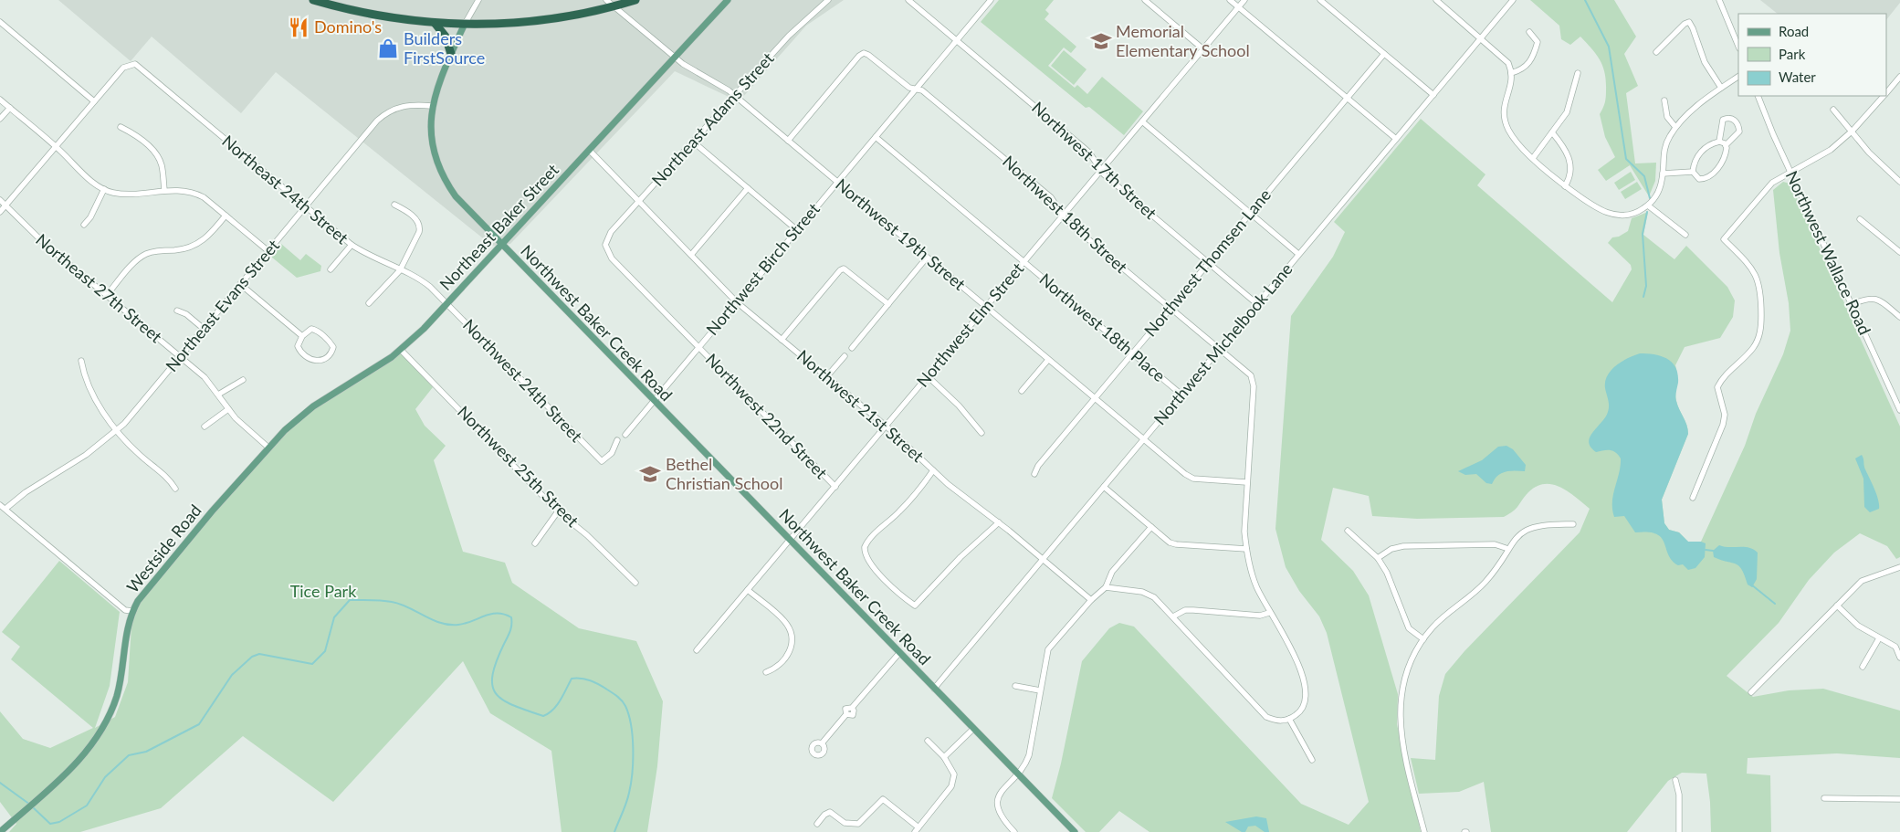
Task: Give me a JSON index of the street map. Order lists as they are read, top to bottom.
{
  "streets": {
    "main road": ["Northeast Baker Street", "Northwest Baker Creek Road", "Westside Road"],
    "street": [
      "Northeast Adams Street",
      "Northwest 17th Street",
      "Northeast 24th Street",
      "Northwest 18th Street",
      "Northwest 19th Street",
      "Northwest Wallace Road",
      "Northwest Thomsen Lane",
      "Northwest Birch Street",
      "Northeast 27th Street",
      "Northeast Evans Street",
      "Northwest Elm Street",
      "Northwest 18th Place",
      "Northwest Michelbook Lane",
      "Northwest 24th Street",
      "Northwest 21st Street",
      "Northwest 22nd Street",
      "Northwest 25th Street"
    ]
  },
  "crossings": [
    ["Northeast Adams Street", "Northwest 19th Street"],
    ["Northeast Adams Street", "Northwest 21st Street"],
    ["Northeast Adams Street", "Northwest 22nd Street"],
    ["Northwest 17th Street", "Northwest Thomsen Lane"],
    ["Northwest 17th Street", "Northwest Birch Street"],
    ["Northwest 17th Street", "Northwest Elm Street"],
    ["Northwest 17th Street", "Northwest Michelbook Lane"],
    ["Northeast 24th Street", "Northeast Baker Street"],
    ["Northeast 24th Street", "Northeast Evans Street"],
    ["Northeast 24th Street", "Northwest 24th Street"],
    ["Northwest 18th Street", "Northwest 19th Street"],
    ["Northwest 18th Street", "Northwest Thomsen Lane"],
    ["Northwest 18th Street", "Northwest Birch Street"],
    ["Northwest 18th Street", "Northwest Elm Street"],
    ["Northwest 18th Street", "Northwest Michelbook Lane"],
    ["Northeast Baker Street", "Northwest 19th Street"],
    ["Northeast Baker Street", "Northeast 27th Street"],
    ["Northeast Baker Street", "Northwest Baker Creek Road"],
    ["Northeast Baker Street", "Northwest 24th Street"],
    ["Northeast Baker Street", "Northwest 21st Street"],
    ["Northeast Baker Street", "Northwest 25th Street"],
    ["Northeast Baker Street", "Westside Road"],
    ["Northwest 19th Street", "Northwest Thomsen Lane"],
    ["Northwest 19th Street", "Northwest Birch Street"],
    ["Northwest 19th Street", "Northwest Elm Street"],
    ["Northwest 19th Street", "Northwest Michelbook Lane"],
    ["Northwest Thomsen Lane", "Northwest 18th Place"],
    ["Northwest Birch Street", "Northwest Baker Creek Road"],
    ["Northwest Birch Street", "Northwest 18th Place"],
    ["Northwest Birch Street", "Northwest 21st Street"],
    ["Northwest Birch Street", "Northwest 22nd Street"],
    ["Northeast 27th Street", "Northeast Evans Street"],
    ["Northeast 27th Street", "Westside Road"],
    ["Northeast Evans Street", "Northwest Baker Creek Road"],
    ["Northwest Baker Creek Road", "Northwest Elm Street"],
    ["Northwest Baker Creek Road", "Northwest Michelbook Lane"],
    ["Northwest Elm Street", "Northwest 18th Place"],
    ["Northwest Elm Street", "Northwest 21st Street"],
    ["Northwest Elm Street", "Northwest 22nd Street"],
    ["Northwest 18th Place", "Northwest Michelbook Lane"],
    ["Northwest Michelbook Lane", "Northwest 21st Street"]
  ],
  "parks": ["Tice Park"],
  "places": {
    "restaurant": ["Domino's"],
    "school or university": ["Memorial Elementary School", "Bethel Christian School"],
    "shop": ["Builders FirstSource"]
  },
  "legend": ["Road", "Park", "Water"]
}
